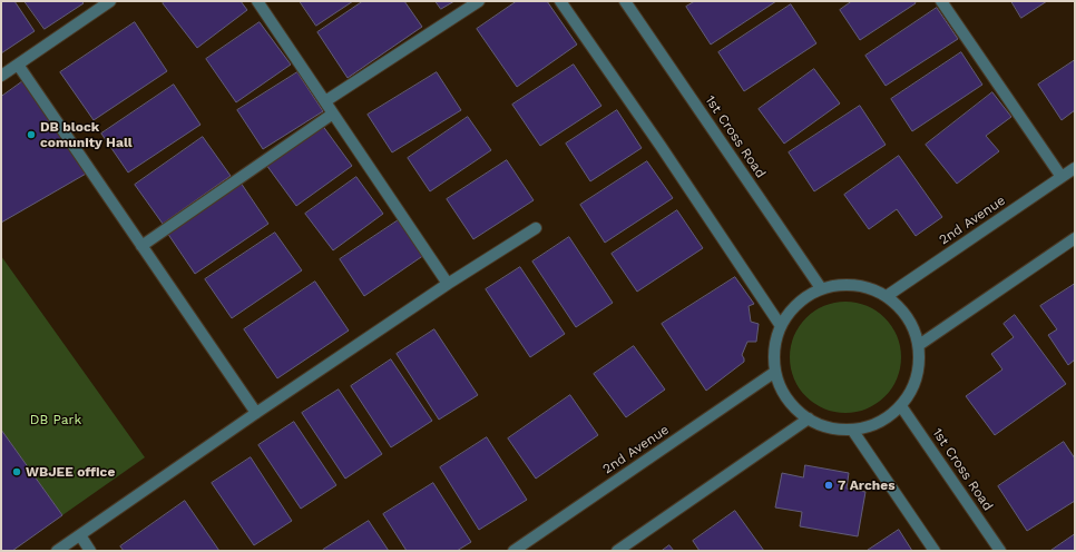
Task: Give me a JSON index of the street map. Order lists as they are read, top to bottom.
{
  "streets": {
    "street": ["1st Cross Road", "2nd Avenue"]
  },
  "crossings": [
    ["1st Cross Road", "2nd Avenue"]
  ],
  "parks": ["DB Park"],
  "places": ["DB block comunity Hall", "WBJEE office", "7 Arches"]
}
